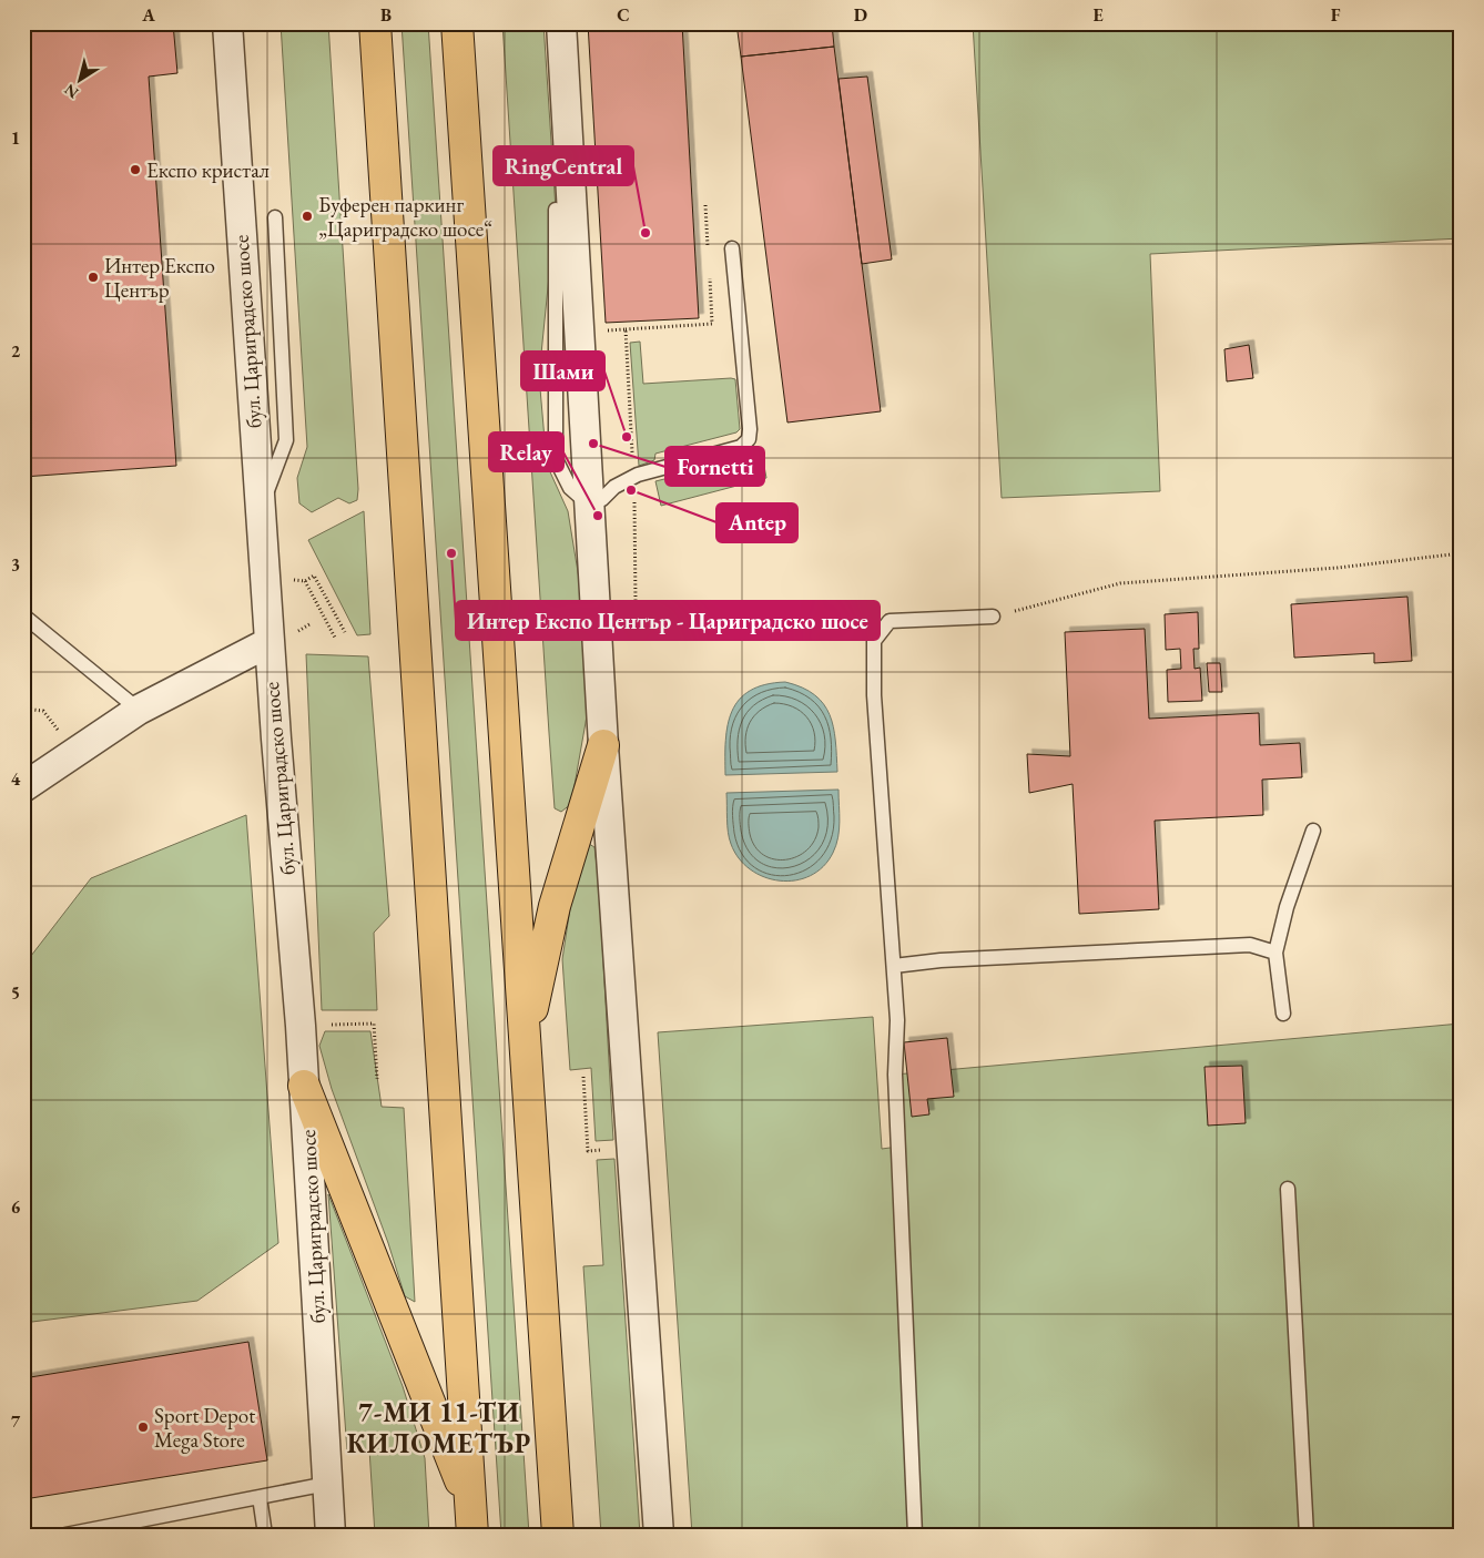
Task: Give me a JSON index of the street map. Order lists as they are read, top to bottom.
{
  "streets": {
    "street": ["бул. Цариградско шосе"]
  },
  "districts": ["7-МИ 11-ТИ КИЛОМЕТЪР"],
  "places": [
    "Експо кристал",
    "Буферен паркинг „Цариградско шосе“",
    "RingCentral",
    "Интер Експо Център",
    "Шами",
    "Fornetti",
    "Antep",
    "Relay",
    "Интер Експо Център - Цариградско шосе",
    "Sport Depot Mega Store"
  ],
  "north": "bottom left",
  "grid": {
    "columns": [
      "A",
      "B",
      "C",
      "D",
      "E",
      "F"
    ],
    "rows": [
      "1",
      "2",
      "3",
      "4",
      "5",
      "6",
      "7"
    ]
  }
}
